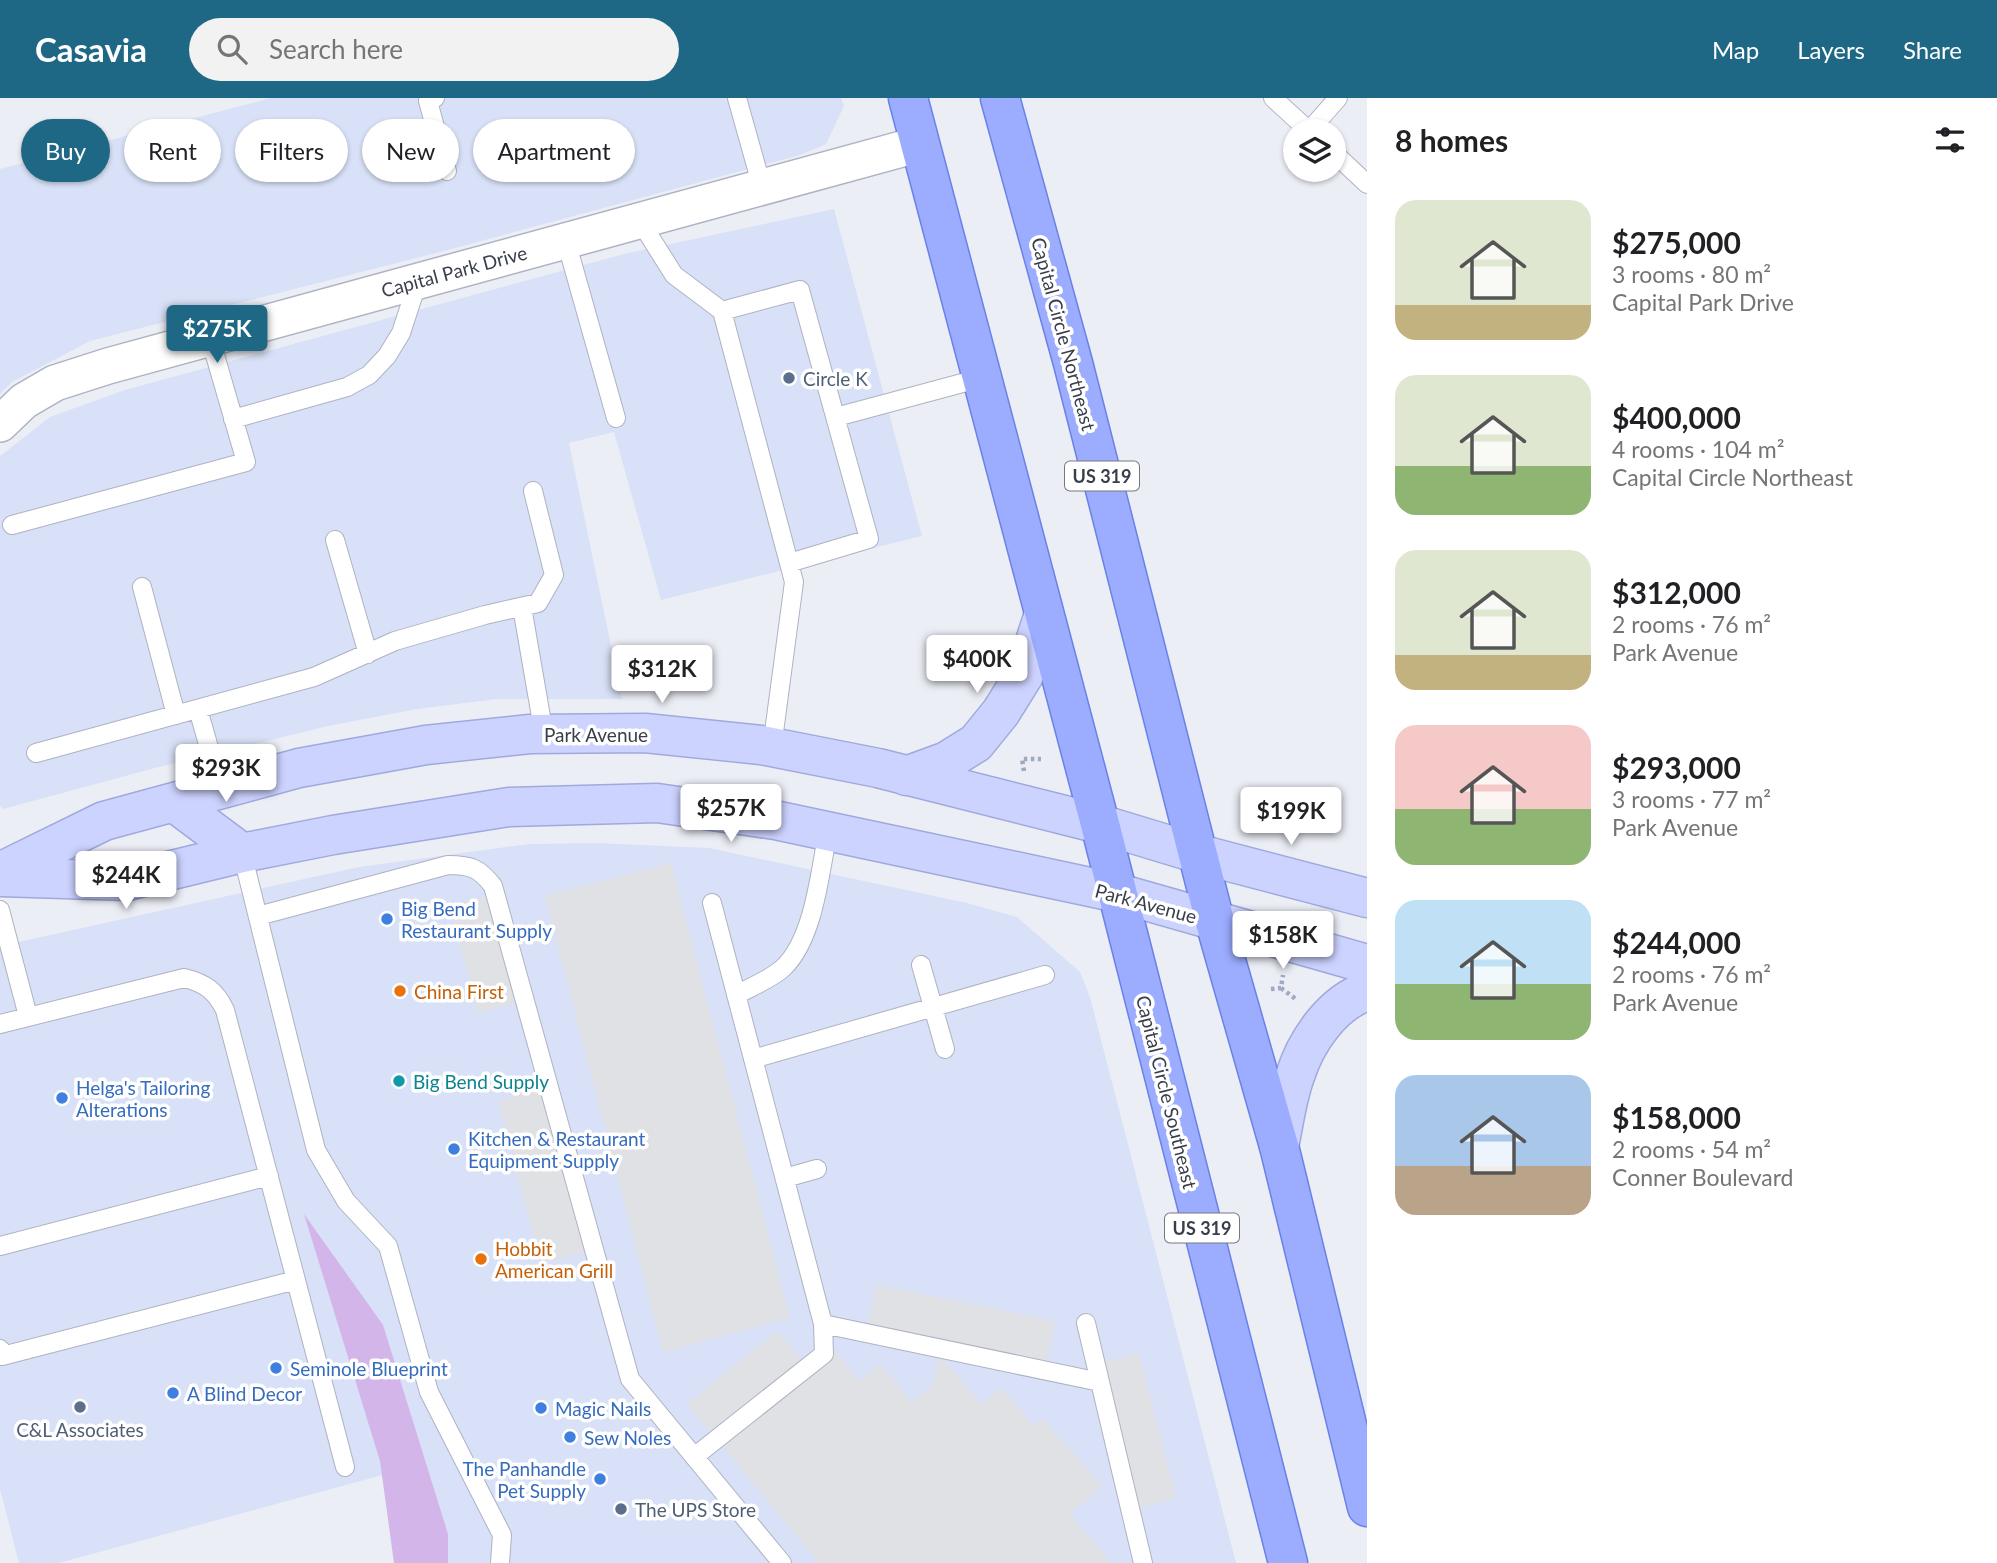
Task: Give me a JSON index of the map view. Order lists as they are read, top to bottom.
{
  "streets": {
    "main road": [
      "Capital Circle Northeast",
      "US 319",
      "Park Avenue",
      "Capital Circle Southeast"
    ],
    "street": ["Capital Park Drive"]
  },
  "crossings": [
    ["Capital Park Drive", "US 319"],
    ["Capital Circle Northeast", "US 319"],
    ["Capital Circle Northeast", "Park Avenue"],
    ["US 319", "Park Avenue"],
    ["US 319", "Capital Circle Southeast"],
    ["Park Avenue", "Capital Circle Southeast"]
  ],
  "places": [
    "Circle K",
    "Big Bend Restaurant Supply",
    "China First",
    "Big Bend Supply",
    "Helga's Tailoring Alterations",
    "Kitchen & Restaurant Equipment Supply",
    "Hobbit American Grill",
    "Seminole Blueprint",
    "A Blind Decor",
    "C&L Associates",
    "Magic Nails",
    "Sew Noles",
    "The Panhandle Pet Supply",
    "The UPS Store"
  ],
  "page": {
    "header": "Casavia",
    "search": "Search here",
    "nav": ["Map", "Layers", "Share"],
    "heading": "8 homes",
    "chip": [
      "Buy",
      "Rent",
      "Filters",
      "New",
      "Apartment"
    ],
    "list": [
      {
        "name": "$275,000",
        "note": "3 rooms · 80 m² · Capital Park Drive"
      },
      {
        "name": "$400,000",
        "note": "4 rooms · 104 m² · Capital Circle Northeast"
      },
      {
        "name": "$312,000",
        "note": "2 rooms · 76 m² · Park Avenue"
      },
      {
        "name": "$293,000",
        "note": "3 rooms · 77 m² · Park Avenue"
      },
      {
        "name": "$244,000",
        "note": "2 rooms · 76 m² · Park Avenue"
      },
      {
        "name": "$158,000",
        "note": "2 rooms · 54 m² · Conner Boulevard"
      }
    ],
    "price": [
      "$275K",
      "$400K",
      "$312K",
      "$293K",
      "$257K",
      "$199K",
      "$244K",
      "$158K"
    ]
  }
}
